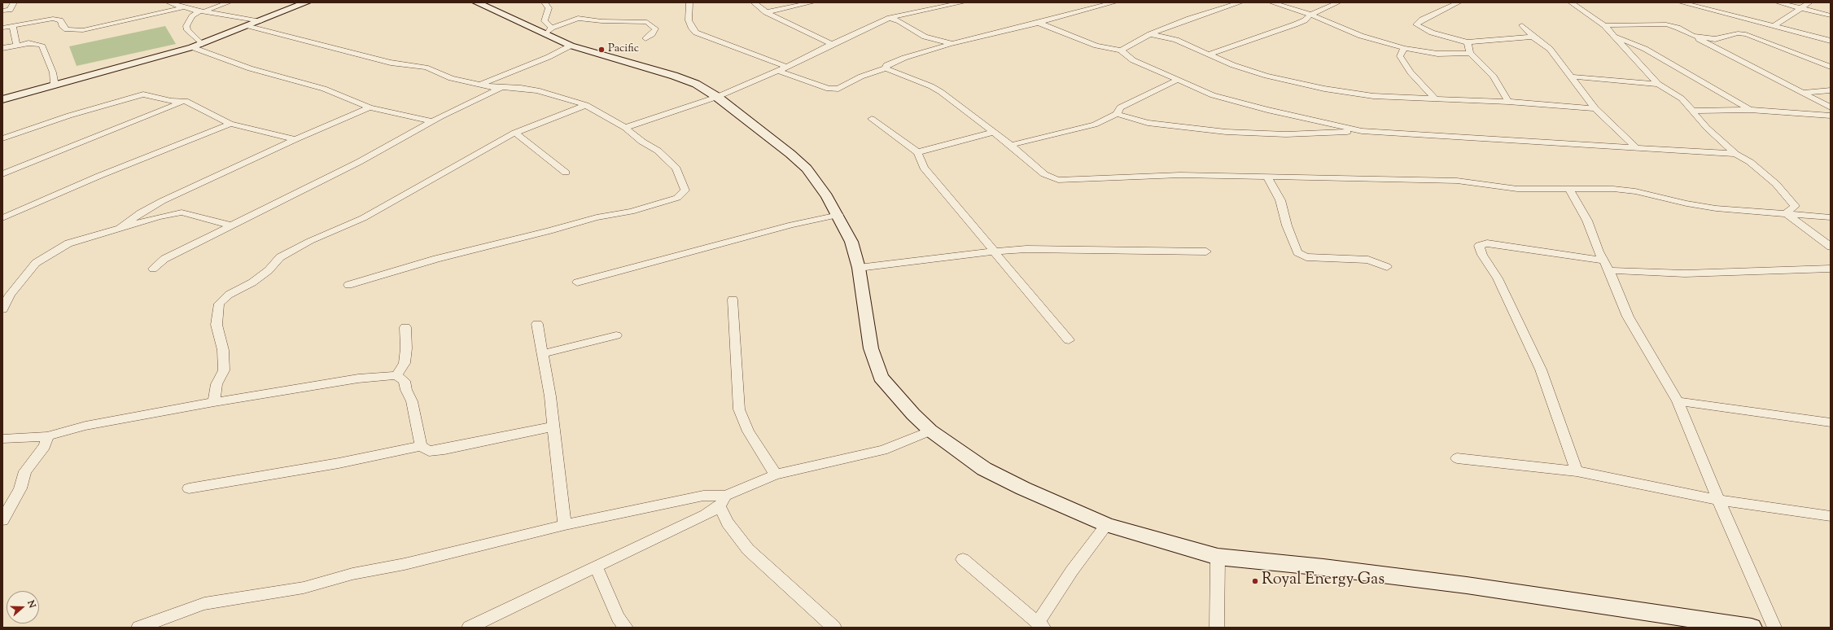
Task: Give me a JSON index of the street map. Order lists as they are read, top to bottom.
{
  "places": ["Pacific", "Royal Energy Gas"],
  "north": "right"
}
